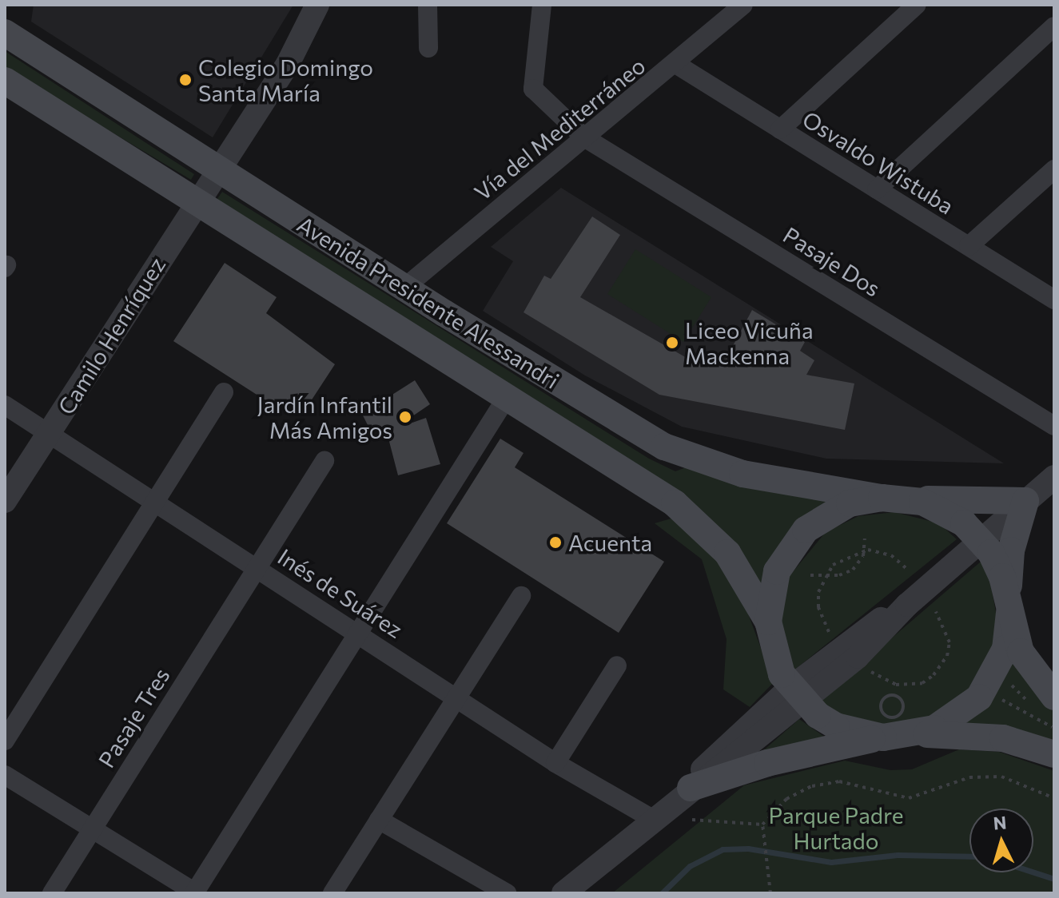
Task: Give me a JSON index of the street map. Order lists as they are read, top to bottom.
{
  "streets": {
    "main road": ["Avenida Presidente Alessandri"],
    "street": [
      "Vía del Mediterráneo",
      "Osvaldo Wistuba",
      "Pasaje Dos",
      "Camilo Henríquez",
      "Inés de Suárez",
      "Pasaje Tres"
    ]
  },
  "crossings": [
    ["Vía del Mediterráneo", "Osvaldo Wistuba"],
    ["Vía del Mediterráneo", "Pasaje Dos"],
    ["Vía del Mediterráneo", "Avenida Presidente Alessandri"],
    ["Avenida Presidente Alessandri", "Camilo Henríquez"],
    ["Camilo Henríquez", "Inés de Suárez"],
    ["Inés de Suárez", "Pasaje Tres"]
  ],
  "parks": ["Parque Padre Hurtado"],
  "places": [
    "Colegio Domingo Santa María",
    "Liceo Vicuña Mackenna",
    "Jardín Infantil Más Amigos",
    "Acuenta"
  ],
  "north": "top"
}
